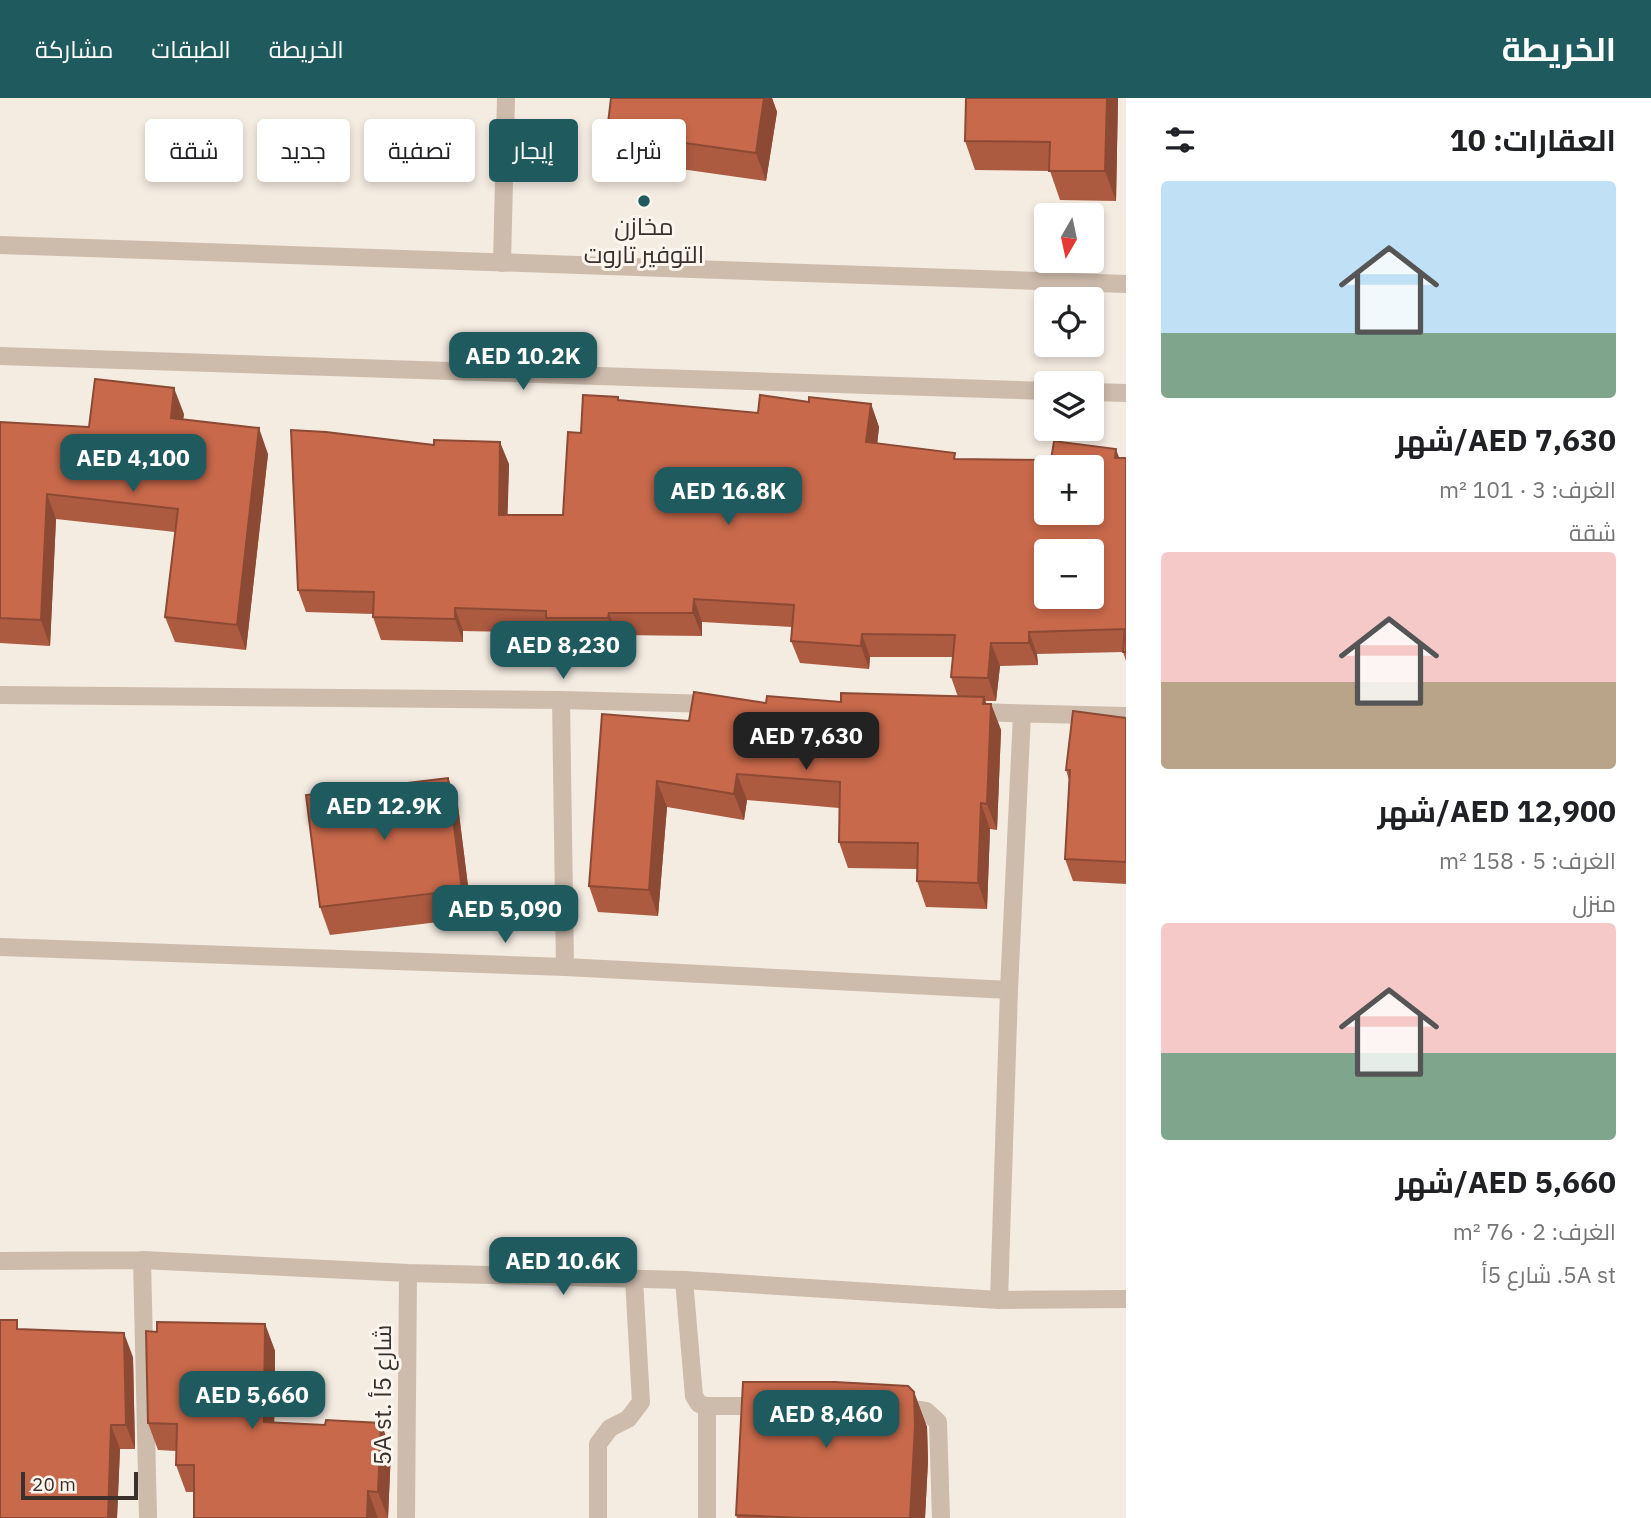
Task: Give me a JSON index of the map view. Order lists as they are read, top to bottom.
{
  "streets": {
    "street": ["5A st. شارع 5أ"]
  },
  "places": ["مخازن التوفير تاروت"],
  "scale_bar": "20 m",
  "north": "bottom",
  "page": {
    "header": "الخريطة",
    "nav": ["الخريطة", "الطبقات", "مشاركة"],
    "heading": "العقارات: 10",
    "chip": [
      "شراء",
      "إيجار",
      "تصفية",
      "جديد",
      "شقة"
    ],
    "list": [
      {
        "name": "AED 7,630/شهر",
        "note": "الغرف: 3 · 101 m² · شقة"
      },
      {
        "name": "AED 12,900/شهر",
        "note": "الغرف: 5 · 158 m² · منزل"
      },
      {
        "name": "AED 5,660/شهر",
        "note": "الغرف: 2 · 76 m² · 5A st. شارع 5أ"
      }
    ],
    "map_buttons": ["+", "−"],
    "price": [
      "AED 10.2K",
      "AED 4,100",
      "AED 16.8K",
      "AED 8,230",
      "AED 7,630",
      "AED 12.9K",
      "AED 5,090",
      "AED 10.6K",
      "AED 5,660",
      "AED 8,460"
    ],
    "scale": "20 m"
  }
}
